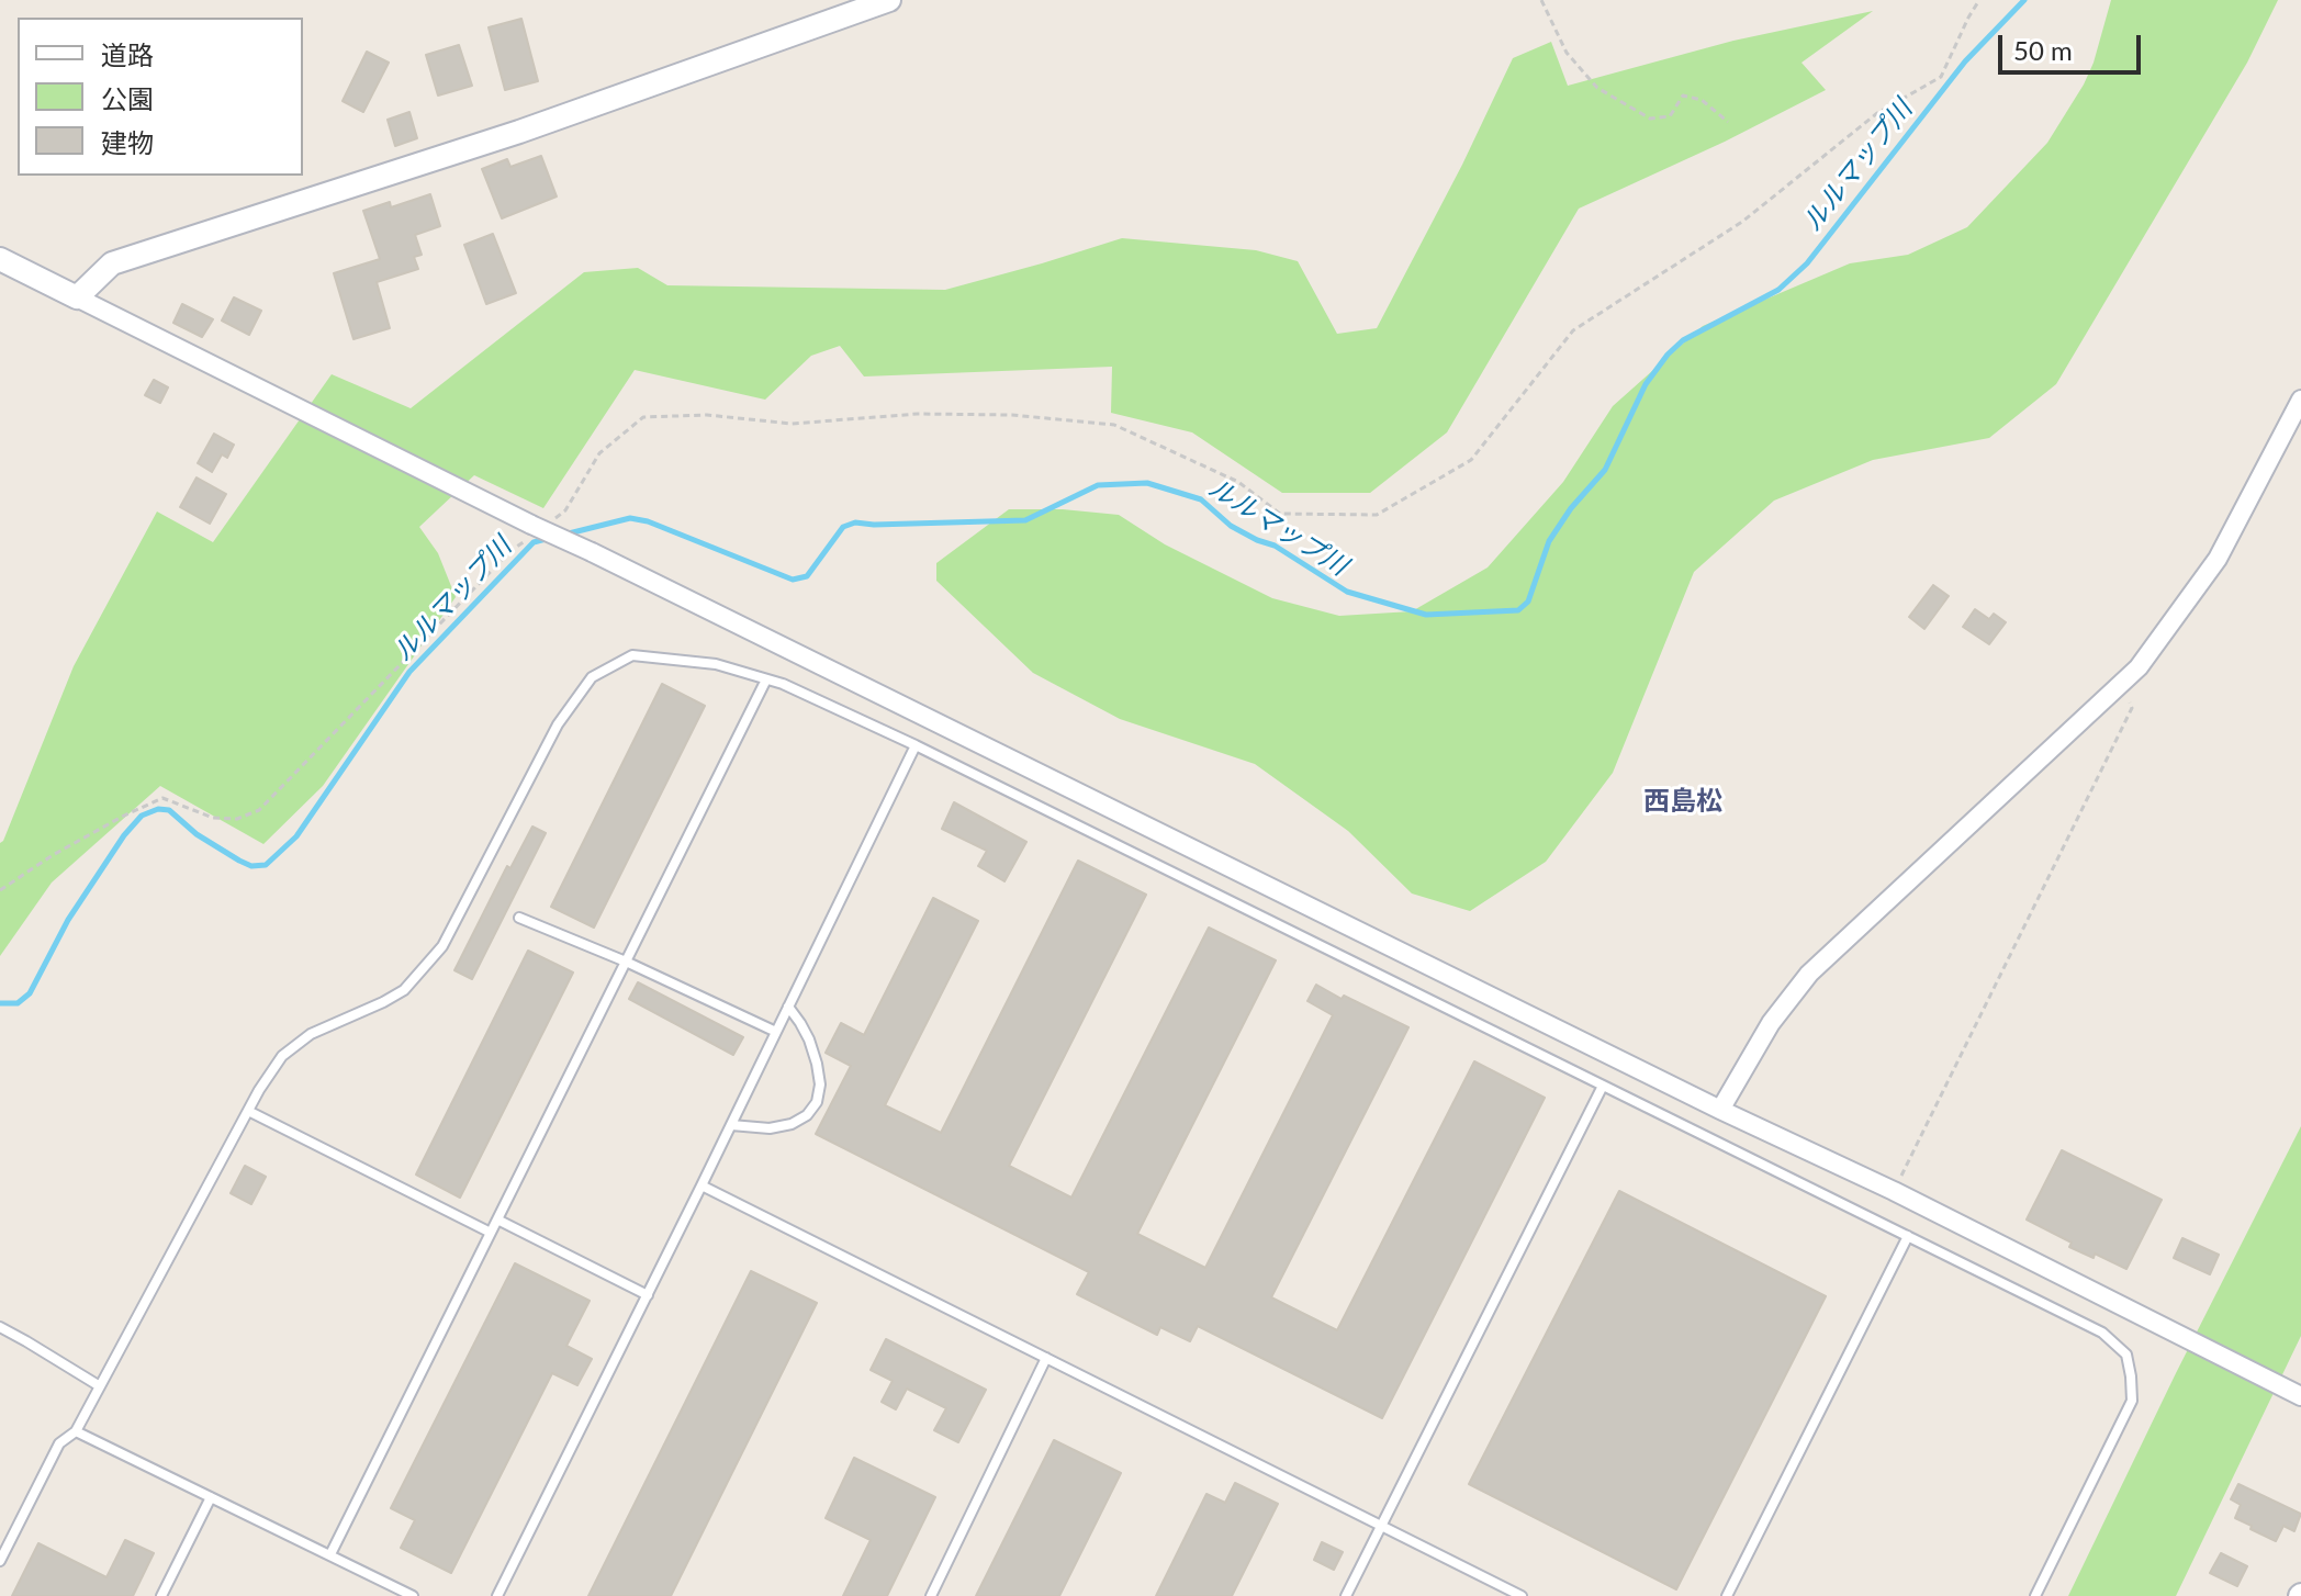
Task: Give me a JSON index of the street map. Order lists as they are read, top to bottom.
{
  "districts": ["西島松"],
  "water": ["ルルマップ川"],
  "legend": ["道路", "公園", "建物"],
  "scale_bar": "50 m"
}
